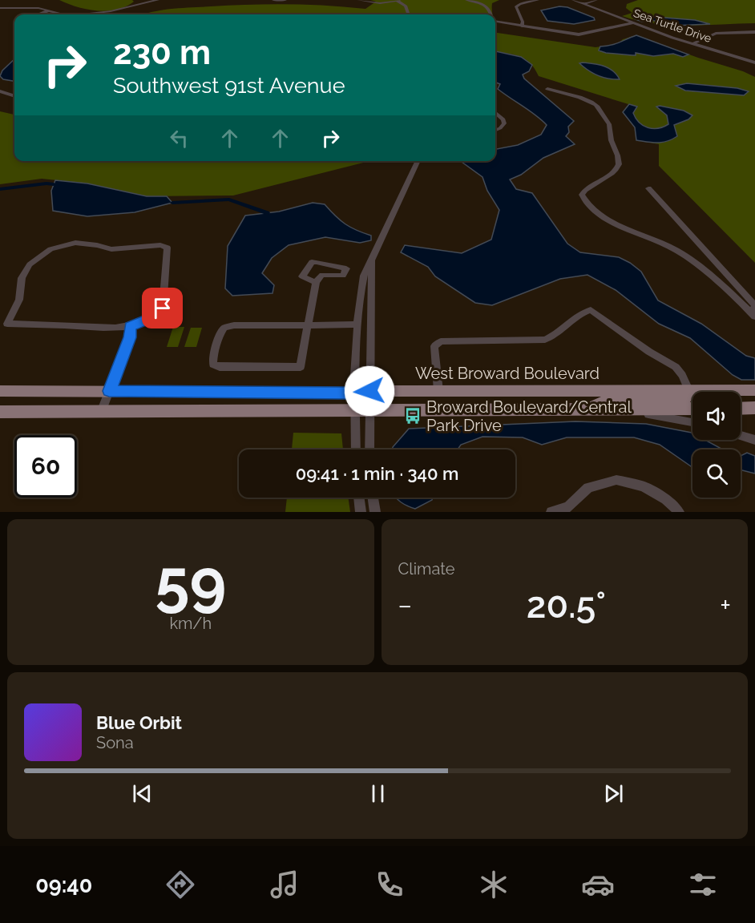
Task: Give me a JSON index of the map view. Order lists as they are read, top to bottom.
{
  "streets": {
    "main road": ["West Broward Boulevard"],
    "street": ["Sea Turtle Drive"]
  },
  "places": {
    "bus stop": ["Broward Boulevard/Central Park Drive"]
  },
  "page": {
    "turn": ["230 m", "Southwest 91st Avenue"],
    "limit": "60",
    "trip": "09:41 · 1 min · 340 m",
    "tile": [
      ["59", "km/h"],
      "Climate"
    ],
    "heat": ["−", "20.5°", "+"],
    "song": ["Blue Orbit", "Sona"],
    "tabs": "09:40"
  }
}
